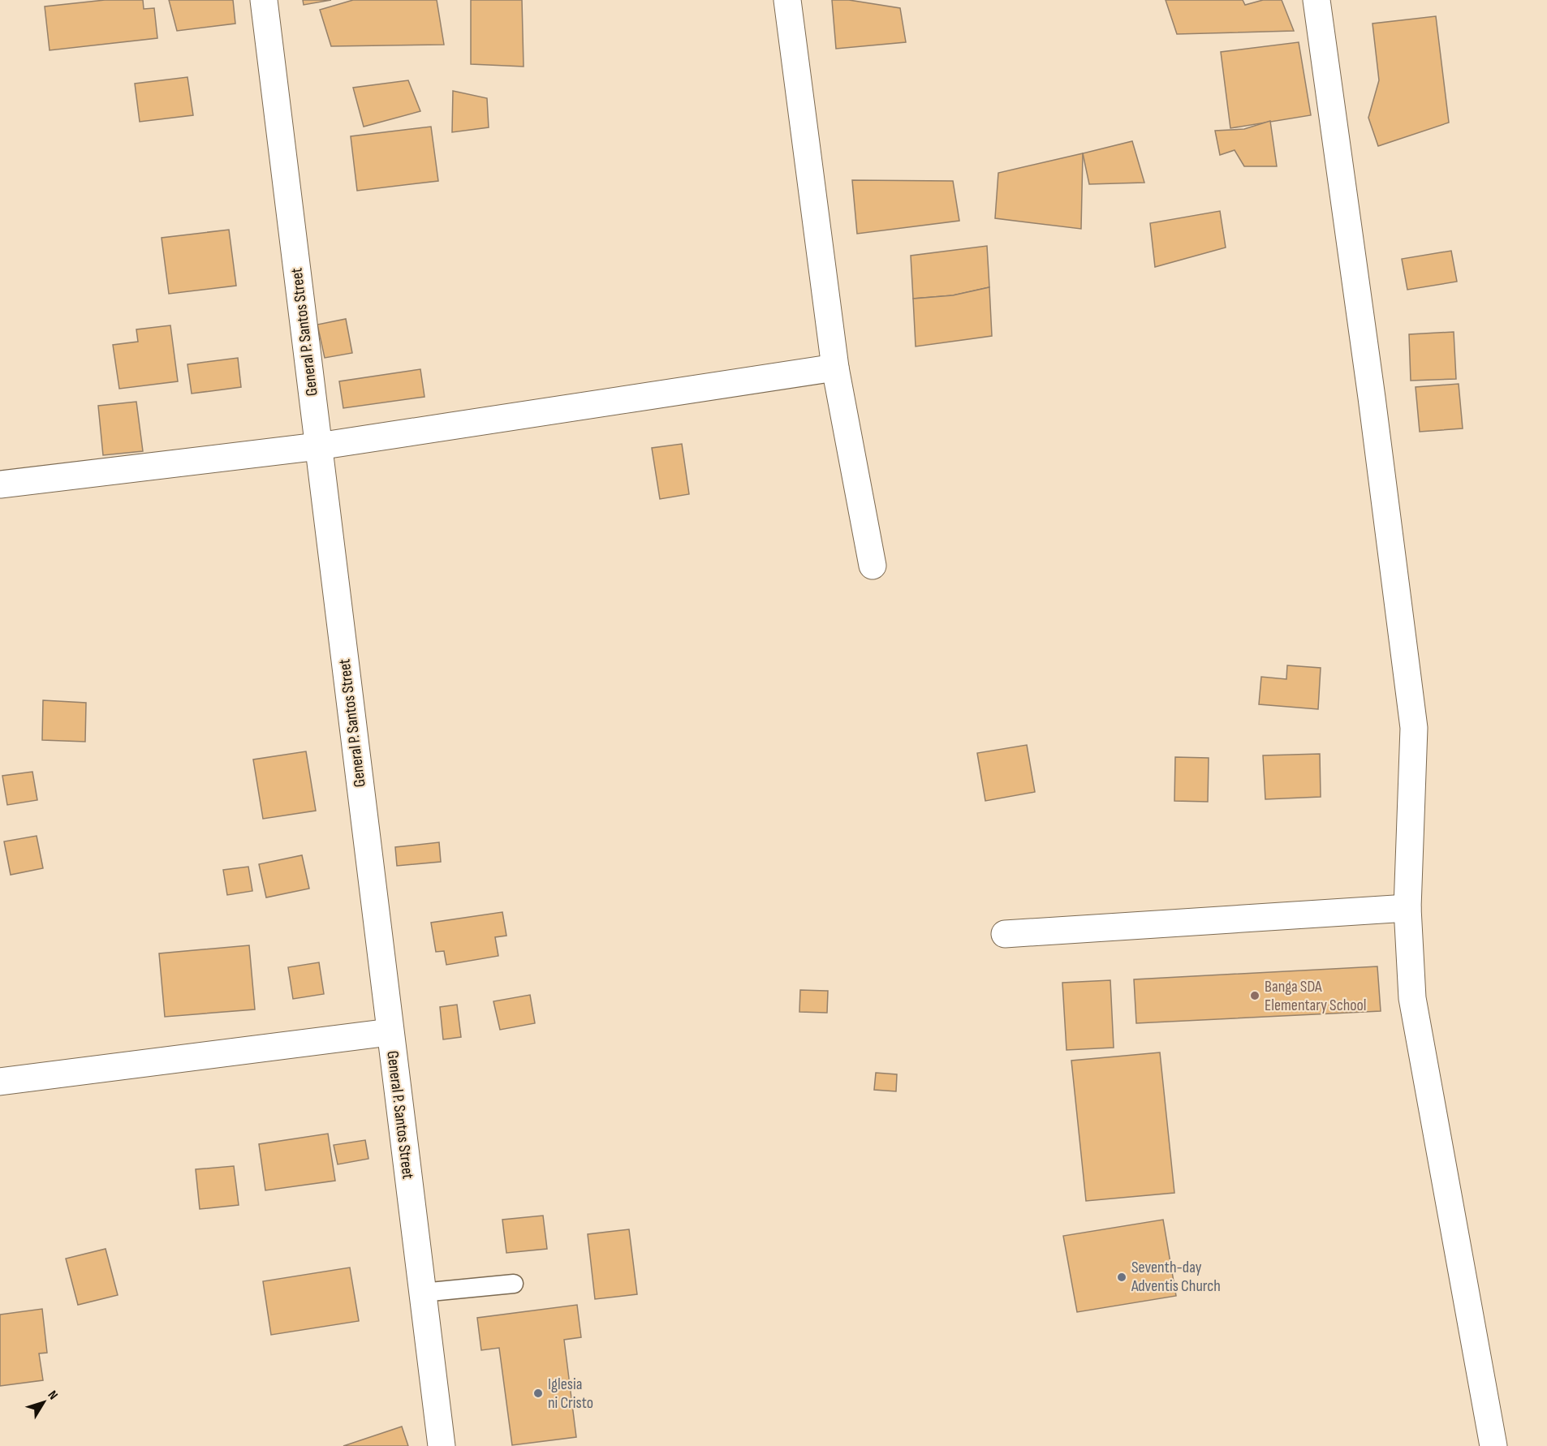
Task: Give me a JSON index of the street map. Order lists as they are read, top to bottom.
{
  "streets": {
    "street": ["General P. Santos Street"]
  },
  "places": ["Banga SDA Elementary School", "Seventh-day Adventis Church", "Iglesia ni Cristo"],
  "north": "top right"
}
